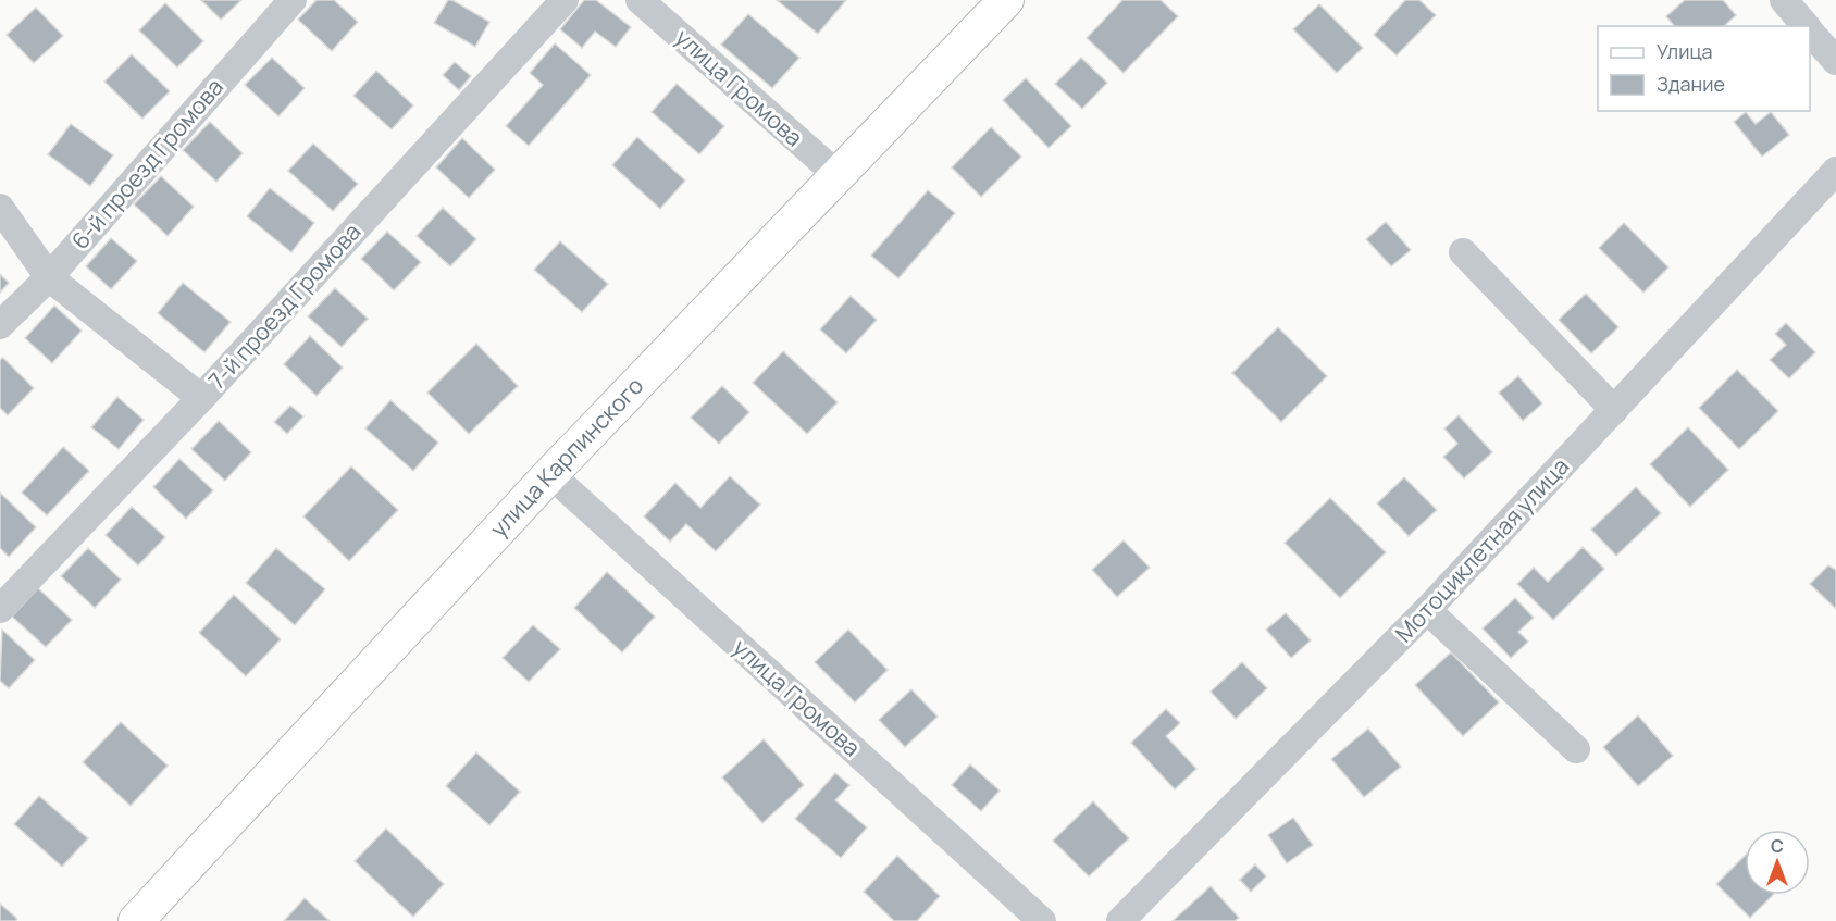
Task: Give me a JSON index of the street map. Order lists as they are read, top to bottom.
{
  "streets": {
    "main road": ["улица Карпинского"],
    "street": [
      "улица Громова",
      "6-й проезд Громова",
      "7-й проезд Громова",
      "Мотоциклетная улица"
    ]
  },
  "crossings": [
    ["улица Громова", "улица Карпинского"]
  ],
  "legend": ["Улица", "Здание"],
  "north": "top"
}
